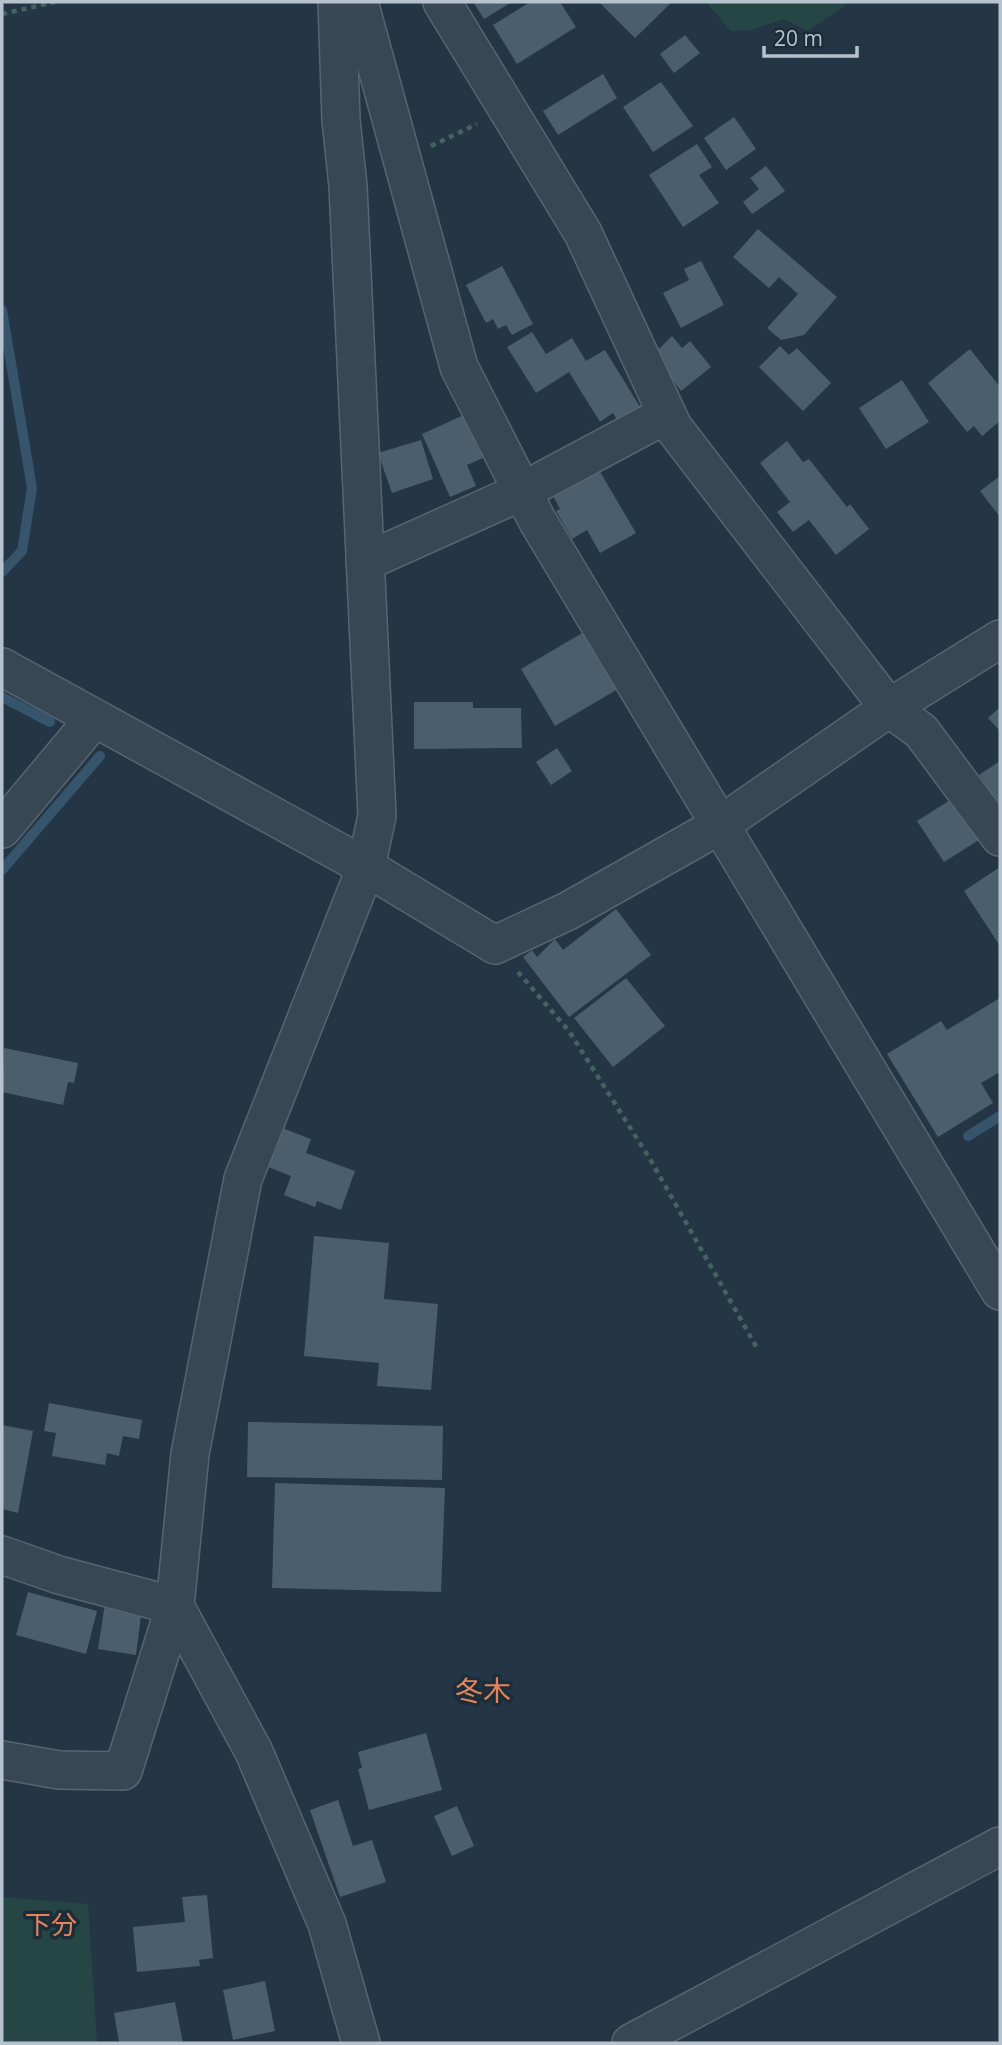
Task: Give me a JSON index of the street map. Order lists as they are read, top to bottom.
{
  "districts": ["冬木", "下分"],
  "scale_bar": "20 m"
}
